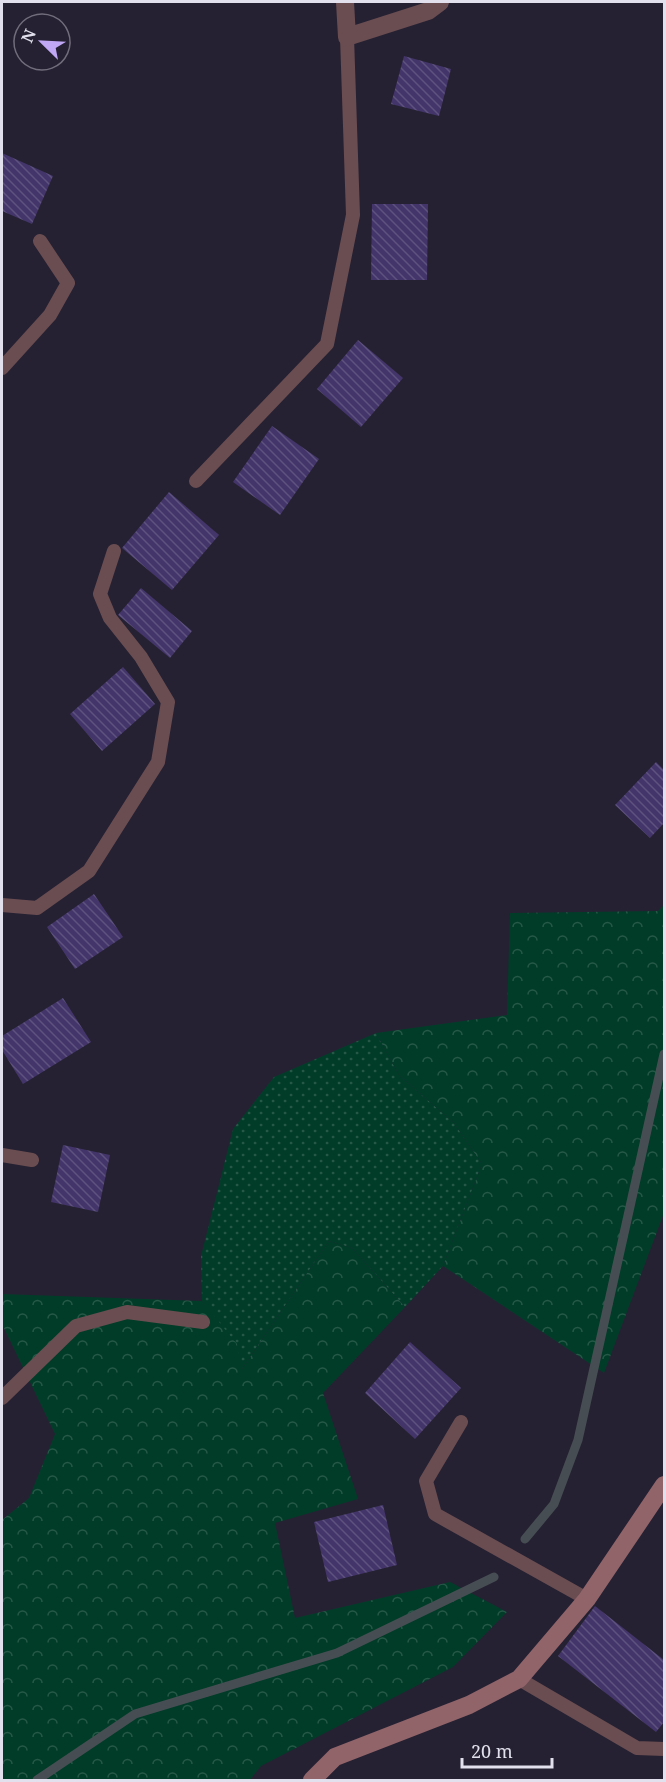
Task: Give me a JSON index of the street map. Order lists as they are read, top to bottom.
{
  "scale_bar": "20 m",
  "north": "top left"
}
